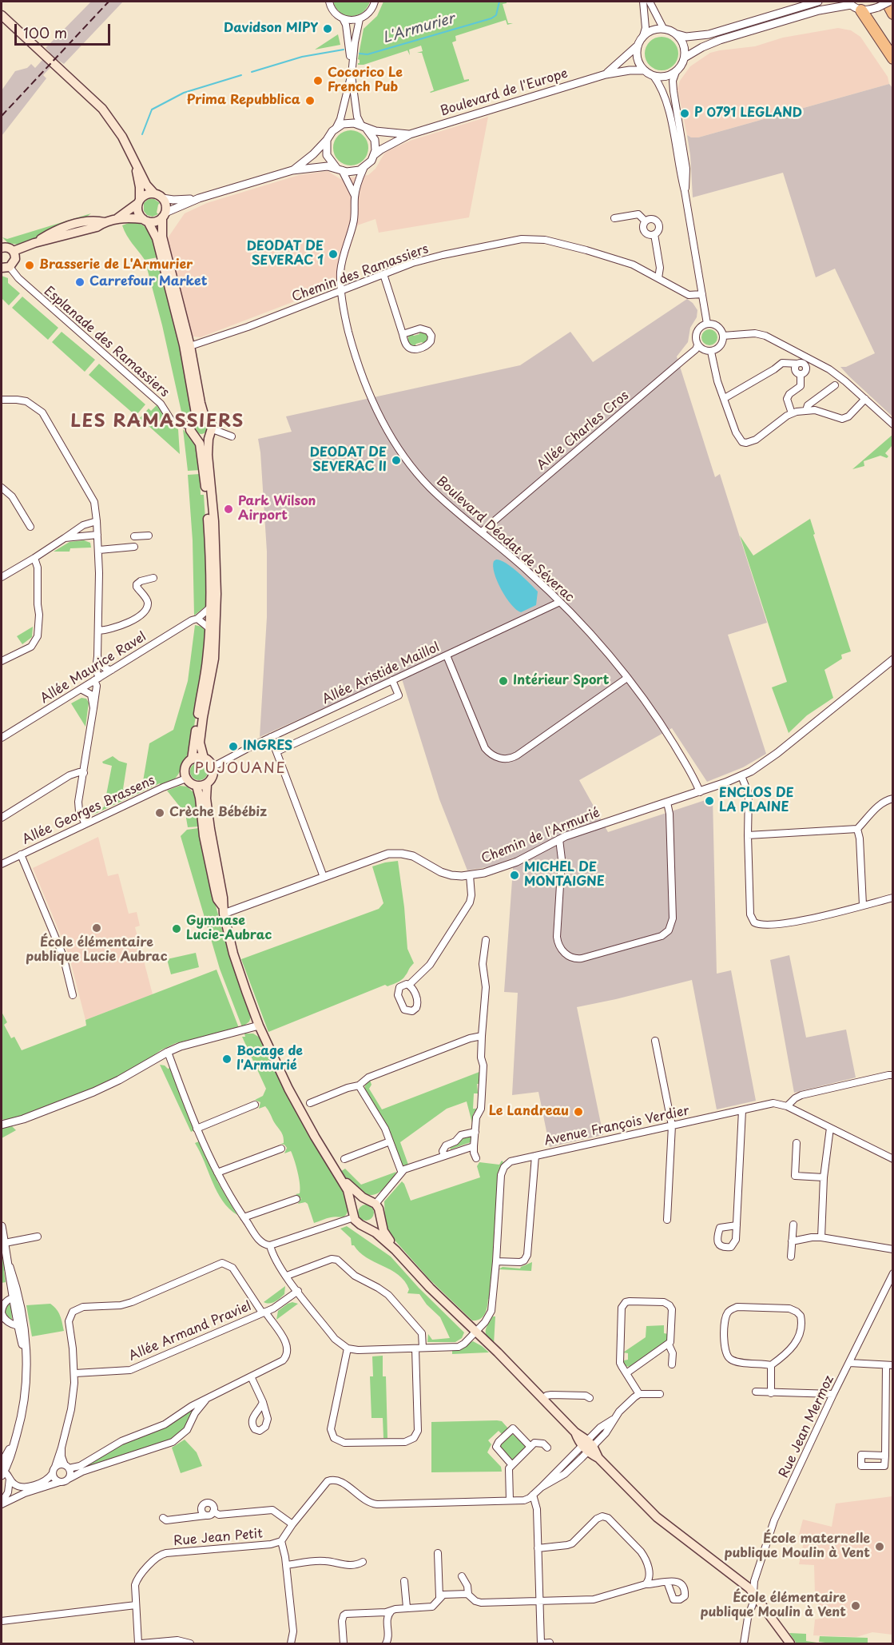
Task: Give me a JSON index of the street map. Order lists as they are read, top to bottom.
{
  "streets": {
    "street": [
      "Boulevard de l'Europe",
      "Chemin des Ramassiers",
      "Esplanade des Ramassiers",
      "Allée Charles Cros",
      "Boulevard Déodat de Séverac",
      "Allée Maurice Ravel",
      "Allée Aristide Maillol",
      "Allée Georges Brassens",
      "Chemin de l'Armurié",
      "Avenue François Verdier",
      "Allée Armand Praviel",
      "Rue Jean Mermoz",
      "Rue Jean Petit"
    ]
  },
  "crossings": [
    ["Boulevard de l'Europe", "Boulevard Déodat de Séverac"],
    ["Chemin des Ramassiers", "Boulevard Déodat de Séverac"],
    ["Allée Charles Cros", "Boulevard Déodat de Séverac"],
    ["Boulevard Déodat de Séverac", "Allée Aristide Maillol"],
    ["Boulevard Déodat de Séverac", "Chemin de l'Armurié"],
    ["Allée Aristide Maillol", "Allée Georges Brassens"]
  ],
  "districts": ["LES RAMASSIERS", "PUJOUANE"],
  "water": ["L'Armurier"],
  "places": [
    "Davidson MIPY",
    "Cocorico Le French Pub",
    "Prima Repubblica",
    "P 0791 LEGLAND",
    "DEODAT DE SEVERAC 1",
    "Brasserie de L'Armurier",
    "Carrefour Market",
    "DEODAT DE SEVERAC II",
    "Park Wilson Airport",
    "Intérieur Sport",
    "INGRES",
    "ENCLOS DE LA PLAINE",
    "Crèche Bébébiz",
    "MICHEL DE MONTAIGNE",
    "École élémentaire publique Lucie Aubrac",
    "Gymnase Lucie-Aubrac",
    "Bocage de l'Armurié",
    "Le Landreau",
    "École maternelle publique Moulin à Vent",
    "École élémentaire publique Moulin à Vent"
  ],
  "scale_bar": "100 m"
}
